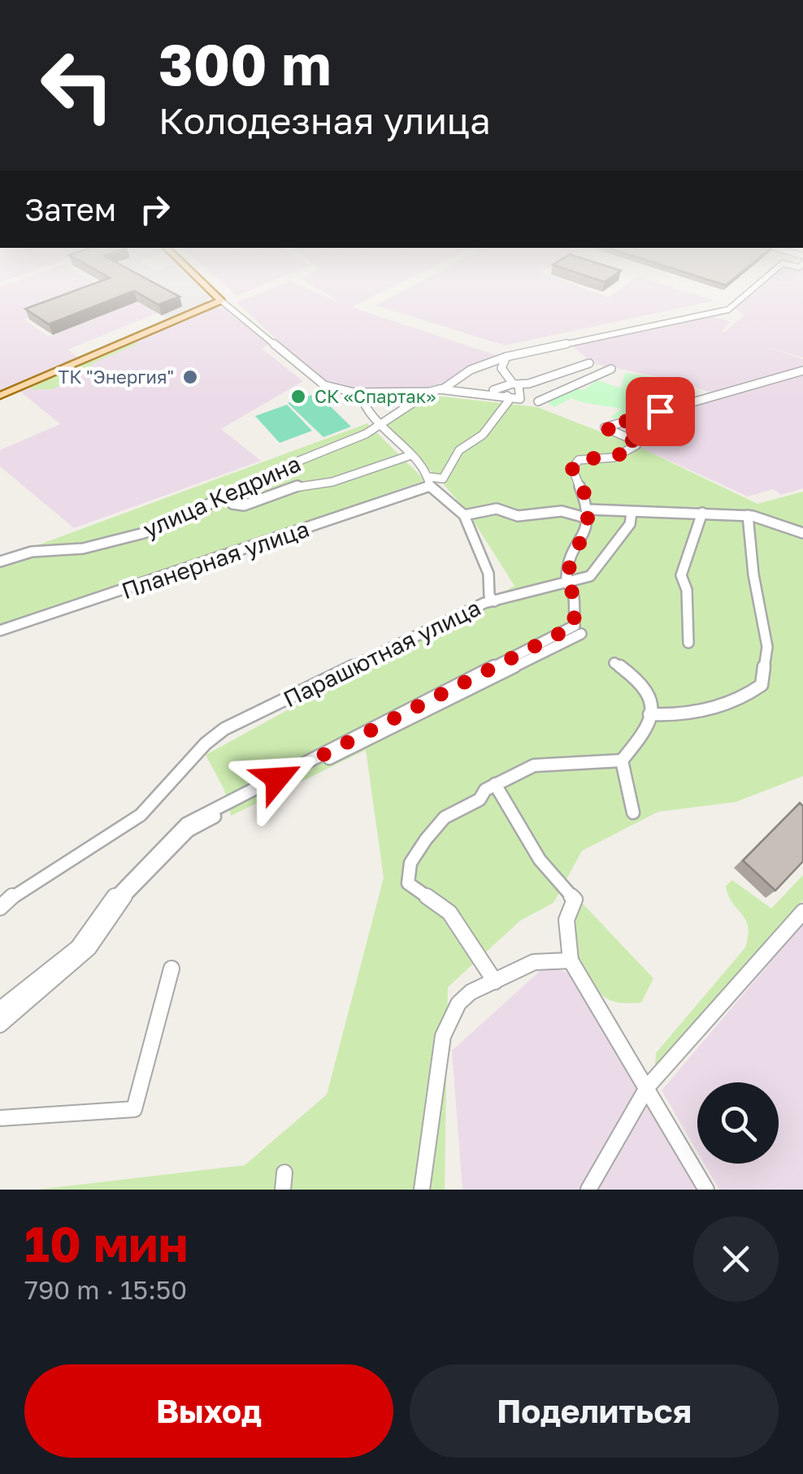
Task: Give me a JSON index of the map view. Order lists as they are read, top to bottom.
{
  "streets": {
    "street": ["улица Кедрина", "Планерная улица", "Парашютная улица"]
  },
  "places": ["ТК \"Энергия\"", "СК «Спартак»"],
  "page": {
    "turn": ["300 m", "Колодезная улица"],
    "then": "Затем",
    "heading": ["10 мин", "790 m · 15:50"],
    "buttons": ["Выход", "Поделиться"]
  }
}
